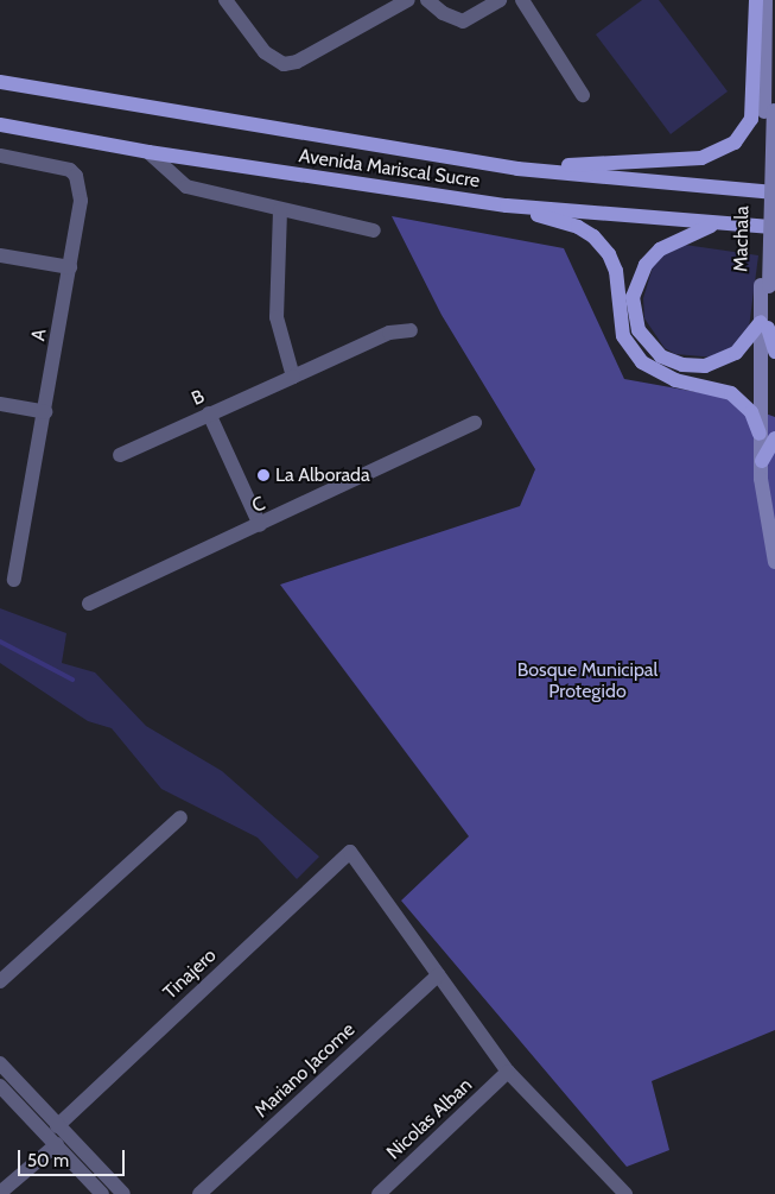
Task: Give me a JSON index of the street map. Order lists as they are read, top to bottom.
{
  "streets": {
    "main road": ["Avenida Mariscal Sucre", "Machala"],
    "street": [
      "A",
      "B",
      "C",
      "Tinajero",
      "Mariano Jacome",
      "Nicolas Alban"
    ]
  },
  "crossings": [
    ["Tinajero", "Mariano Jacome"]
  ],
  "parks": ["Bosque Municipal Protegido"],
  "places": ["La Alborada"],
  "scale_bar": "50 m"
}
